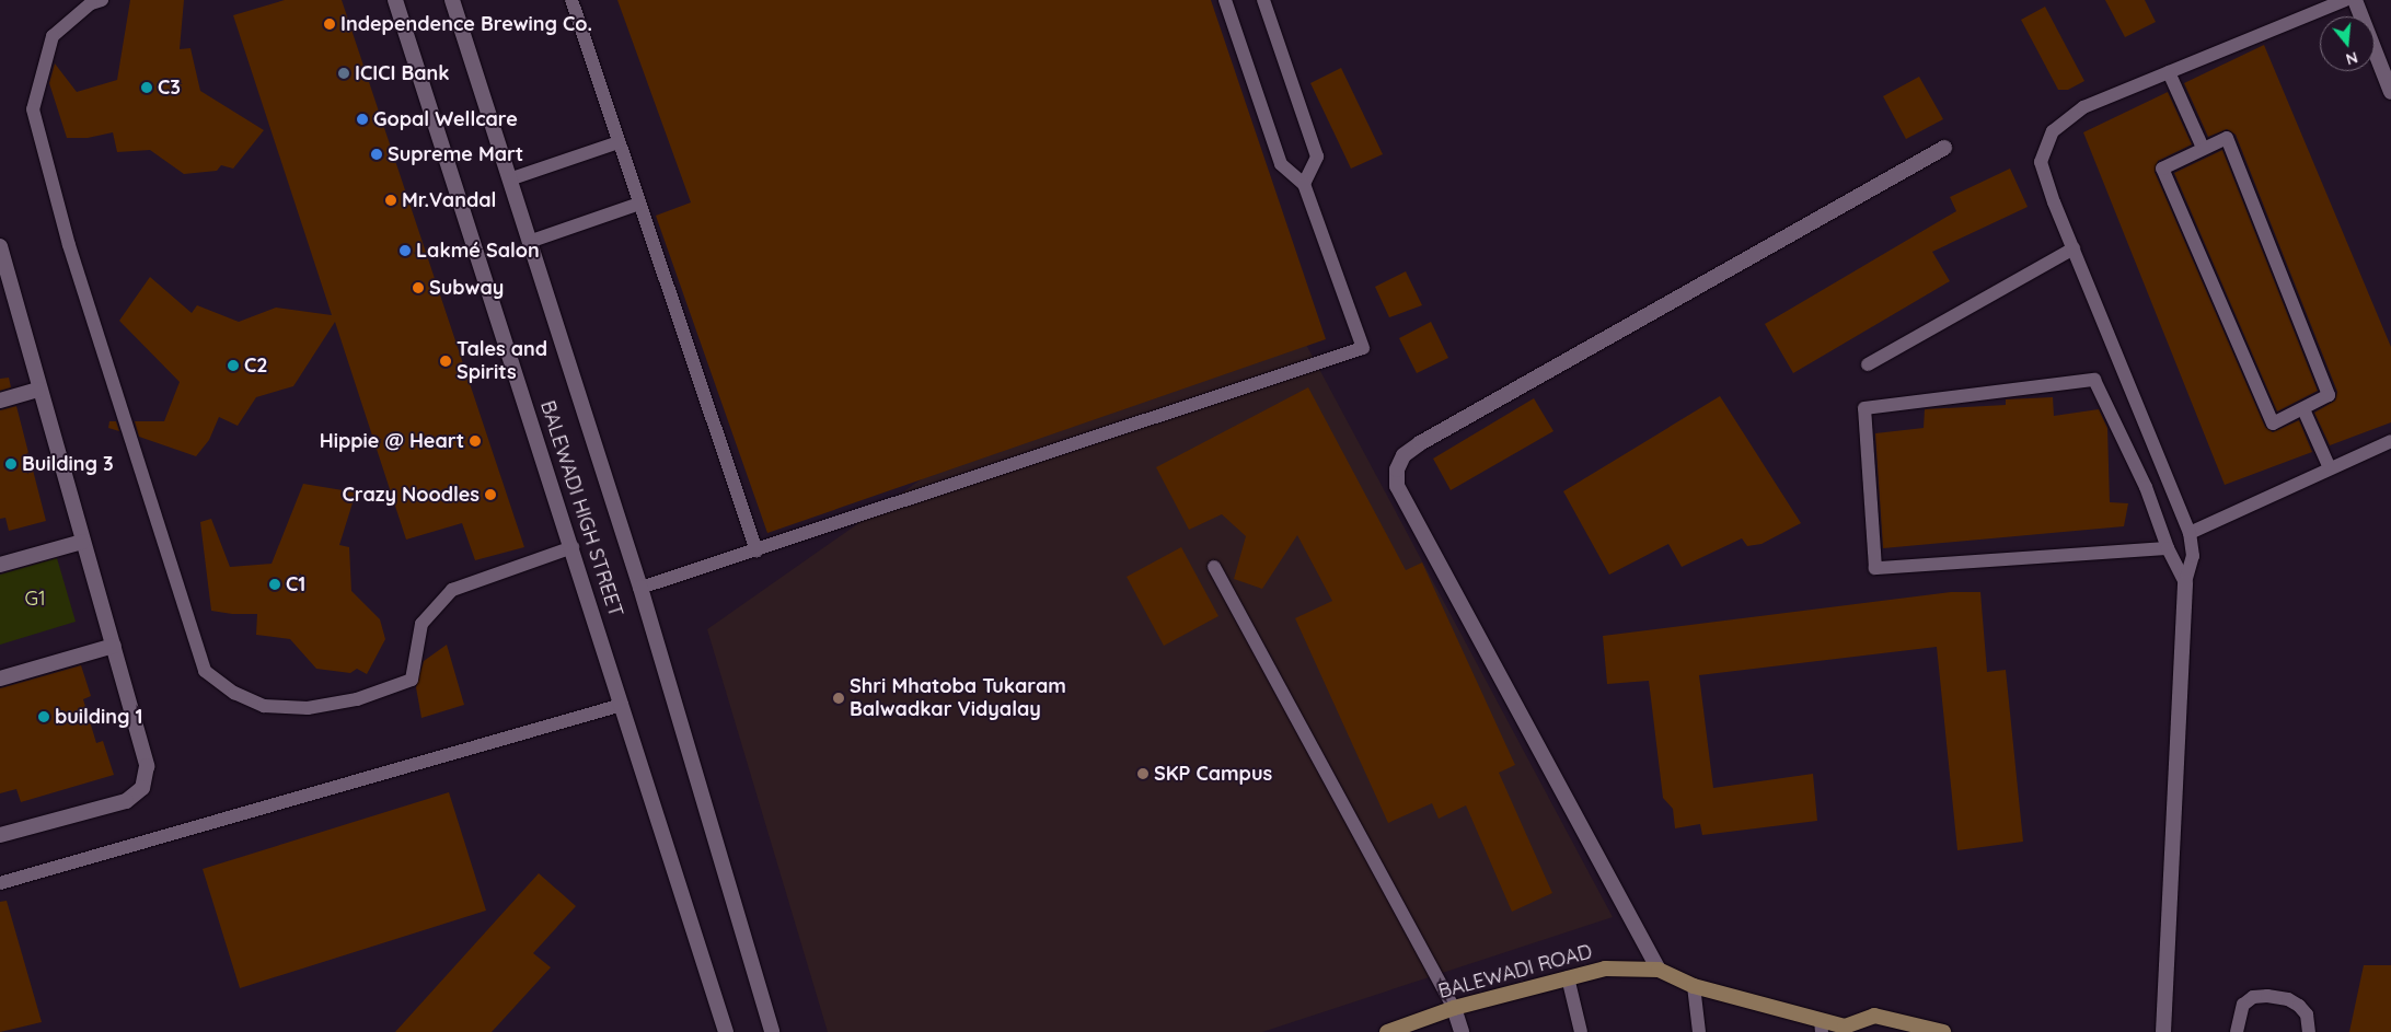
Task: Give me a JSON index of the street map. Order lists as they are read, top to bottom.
{
  "streets": {
    "main road": ["BALEWADI ROAD"],
    "street": ["BALEWADI HIGH STREET"]
  },
  "parks": ["G1"],
  "places": [
    "Independence Brewing Co.",
    "ICICI Bank",
    "C3",
    "Gopal Wellcare",
    "Supreme Mart",
    "Mr.Vandal",
    "Lakmé Salon",
    "Subway",
    "Tales and Spirits",
    "C2",
    "Hippie @ Heart",
    "Building 3",
    "Crazy Noodles",
    "C1",
    "Shri Mhatoba Tukaram Balwadkar Vidyalay",
    "building 1",
    "SKP Campus"
  ],
  "north": "bottom"
}
